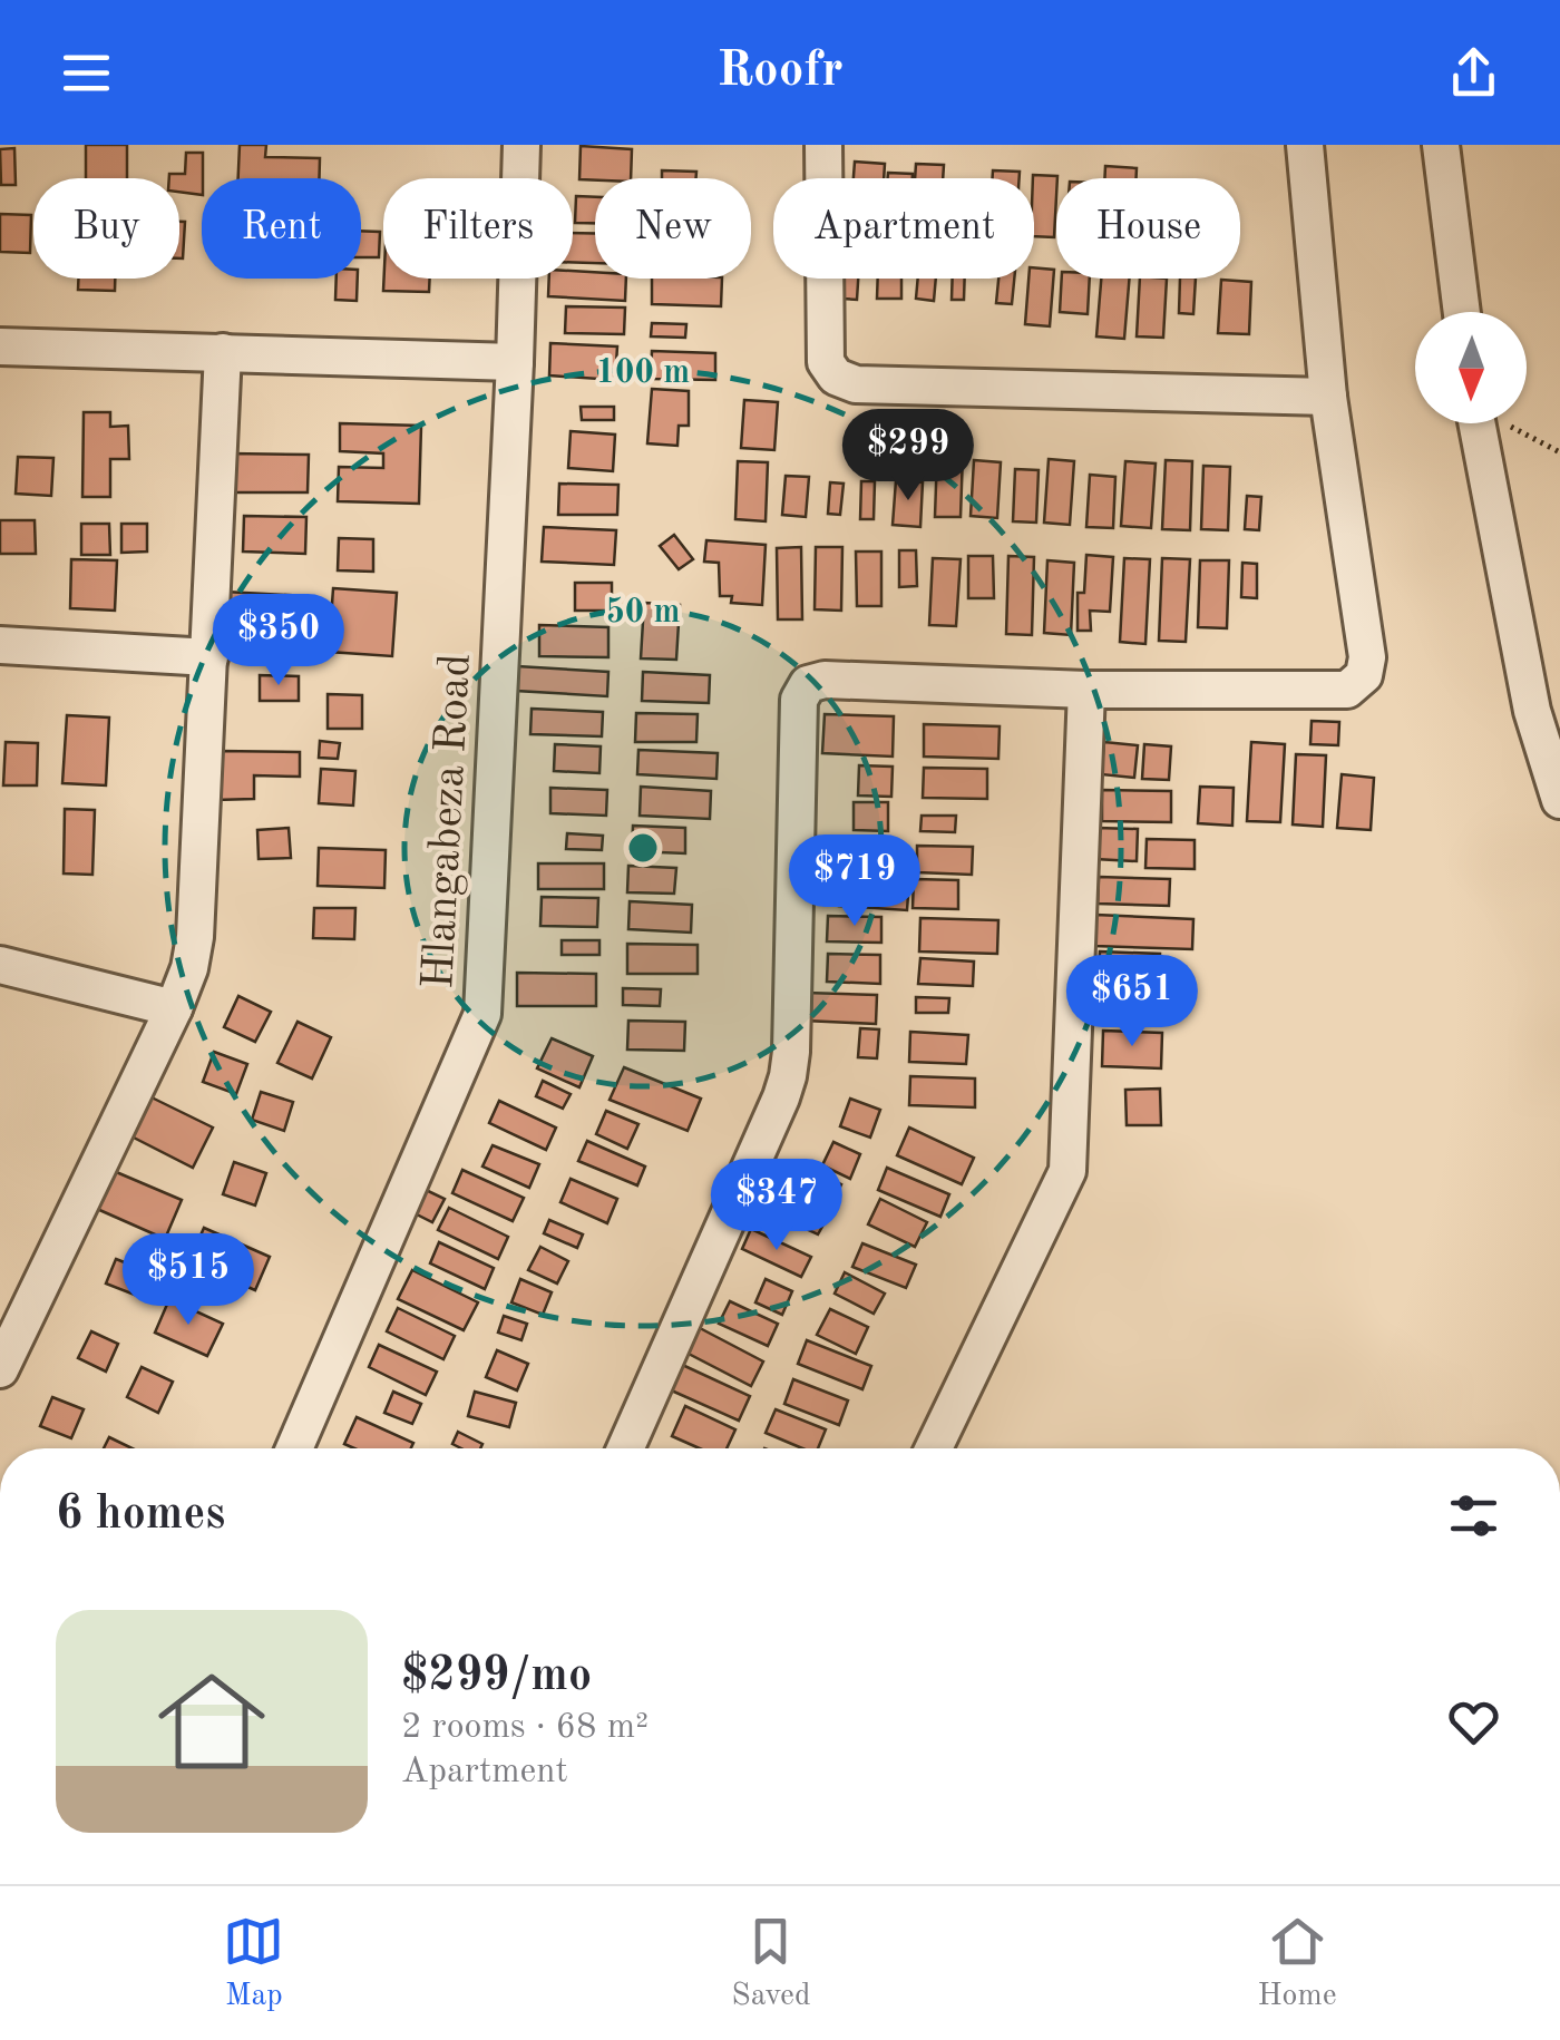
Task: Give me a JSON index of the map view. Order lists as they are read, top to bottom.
{
  "streets": {
    "street": ["Hlangabeza Road"]
  },
  "north": "bottom",
  "page": {
    "header": "Roofr",
    "chip": [
      "Buy",
      "Rent",
      "Filters",
      "New",
      "Apartment",
      "House"
    ],
    "price": [
      "$299",
      "$350",
      "$719",
      "$651",
      "$347",
      "$515"
    ],
    "heading": "6 homes",
    "list": [
      {
        "name": "$299/mo",
        "note": "2 rooms · 68 m² · Apartment"
      }
    ],
    "tabs": ["Map", "Saved", "Home"]
  },
  "rings": ["100 m", "50 m"]
}
